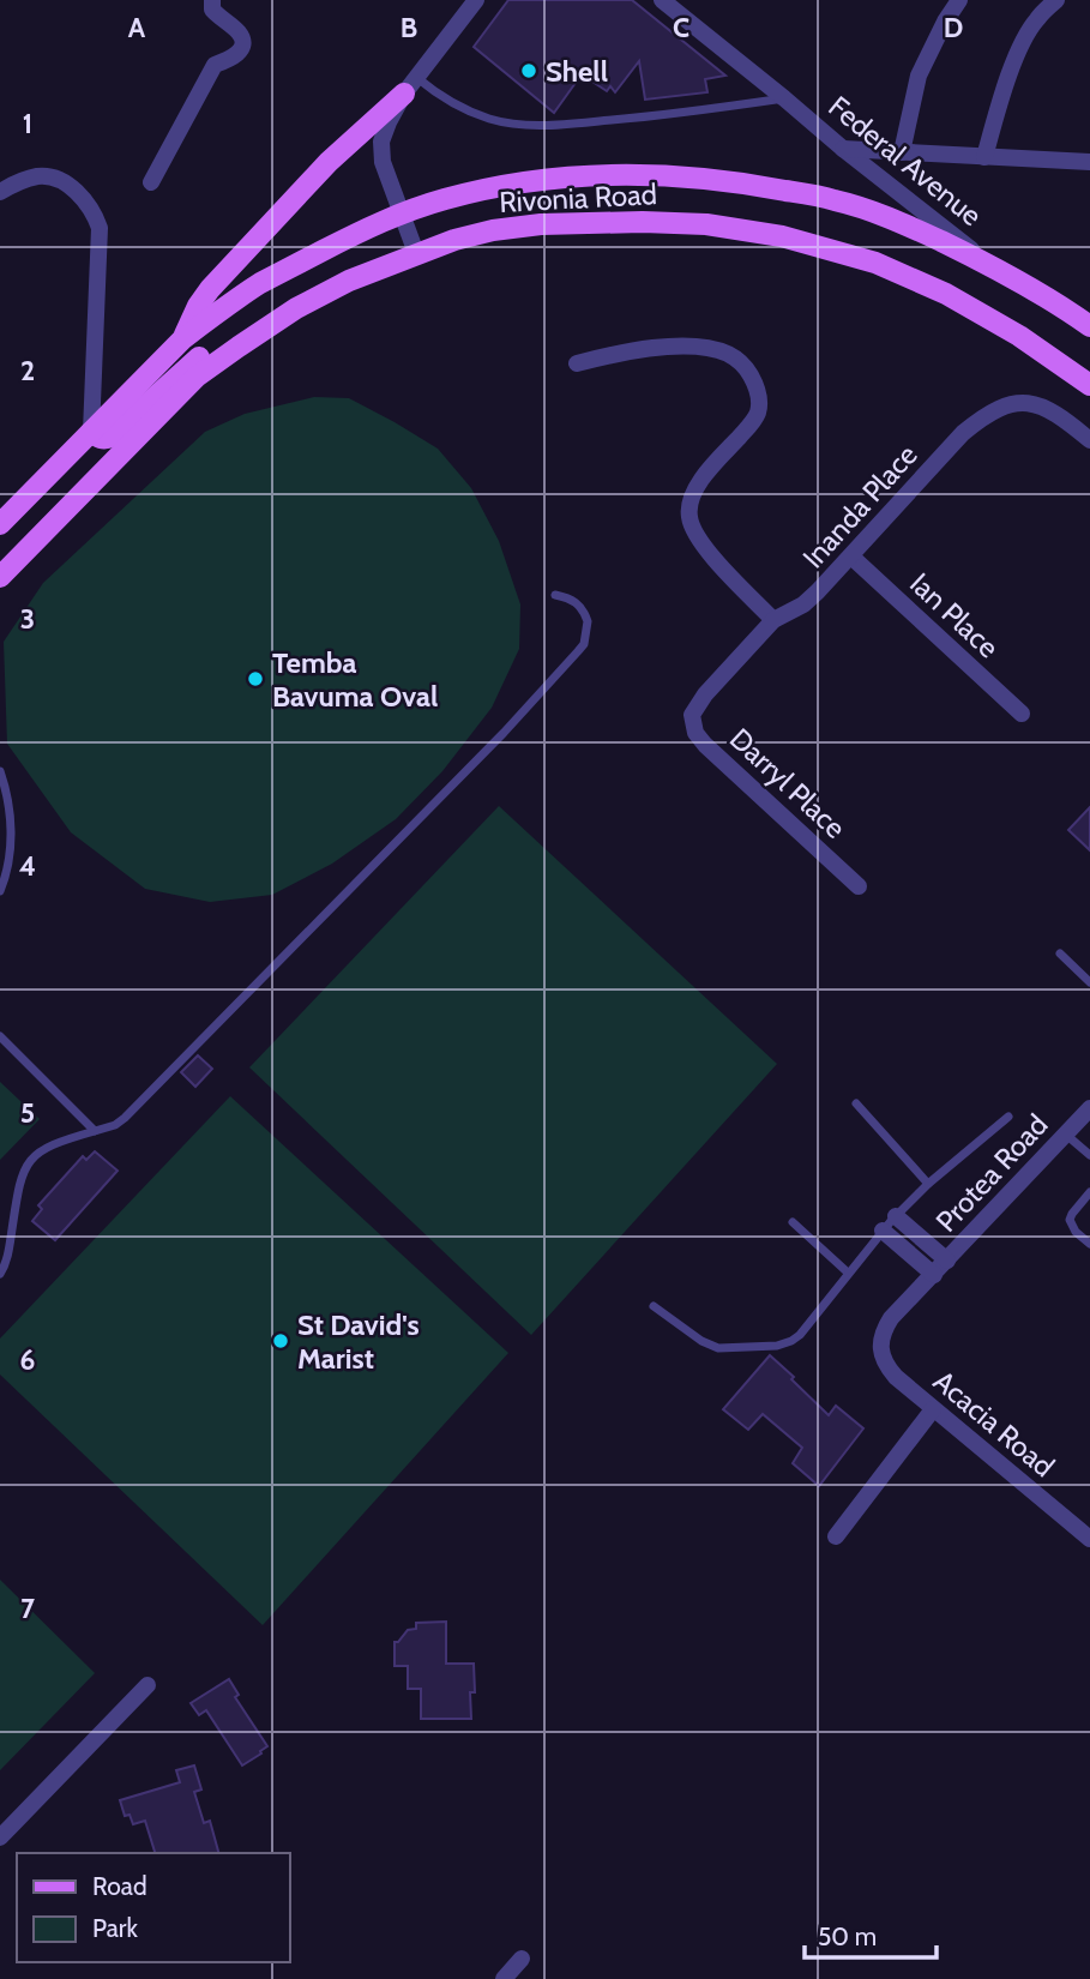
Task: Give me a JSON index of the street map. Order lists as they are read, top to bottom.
{
  "streets": {
    "main road": ["Rivonia Road"],
    "street": [
      "Federal Avenue",
      "Inanda Place",
      "Ian Place",
      "Darryl Place",
      "Protea Road",
      "Acacia Road"
    ]
  },
  "crossings": [
    ["Federal Avenue", "Rivonia Road"],
    ["Inanda Place", "Ian Place"],
    ["Inanda Place", "Darryl Place"],
    ["Protea Road", "Acacia Road"]
  ],
  "places": ["Shell", "Temba Bavuma Oval", "St David's Marist"],
  "legend": ["Road", "Park"],
  "scale_bar": "50 m",
  "grid": {
    "columns": [
      "A",
      "B",
      "C",
      "D"
    ],
    "rows": [
      "1",
      "2",
      "3",
      "4",
      "5",
      "6",
      "7"
    ]
  }
}
